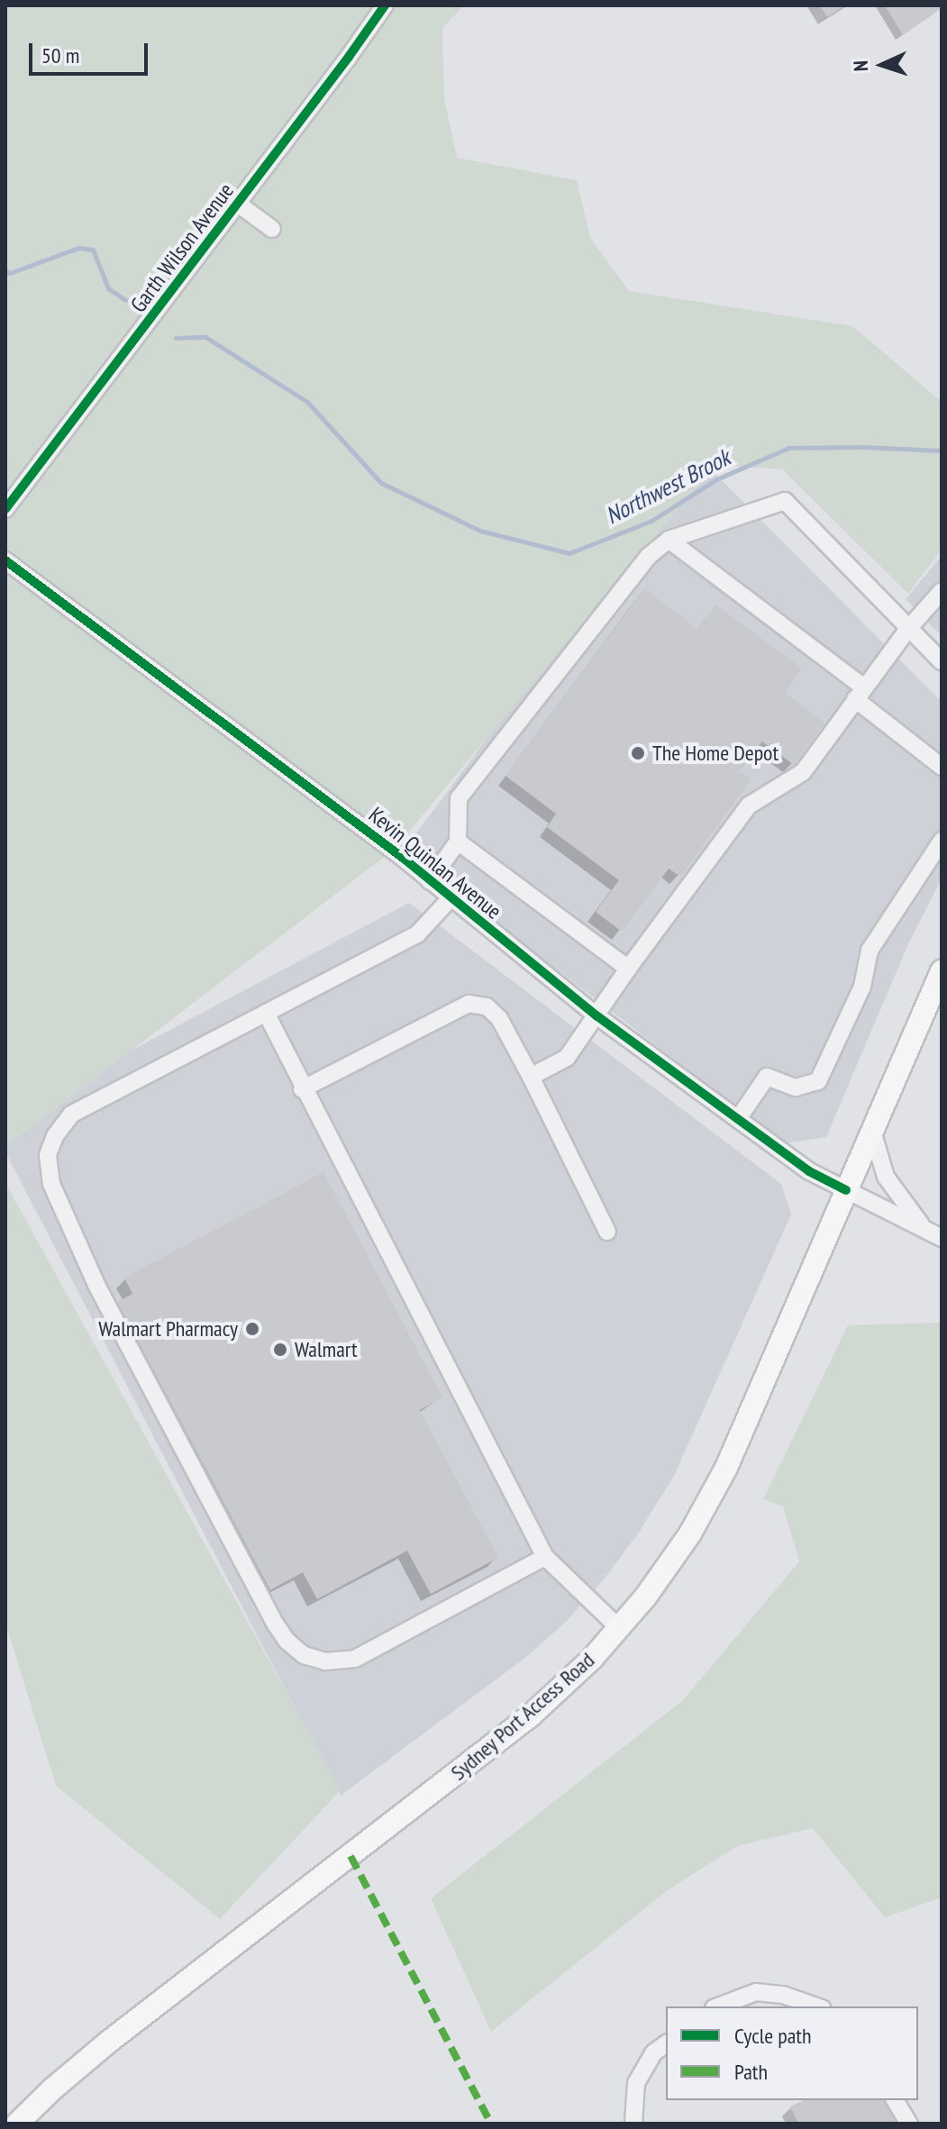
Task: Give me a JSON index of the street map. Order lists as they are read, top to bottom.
{
  "streets": {
    "main road": ["Sydney Port Access Road"],
    "street": ["Garth Wilson Avenue", "Kevin Quinlan Avenue"]
  },
  "crossings": [
    ["Kevin Quinlan Avenue", "Sydney Port Access Road"]
  ],
  "water": ["Northwest Brook"],
  "places": ["The Home Depot", "Walmart Pharmacy", "Walmart"],
  "legend": ["Cycle path", "Path"],
  "scale_bar": "50 m",
  "north": "left"
}
